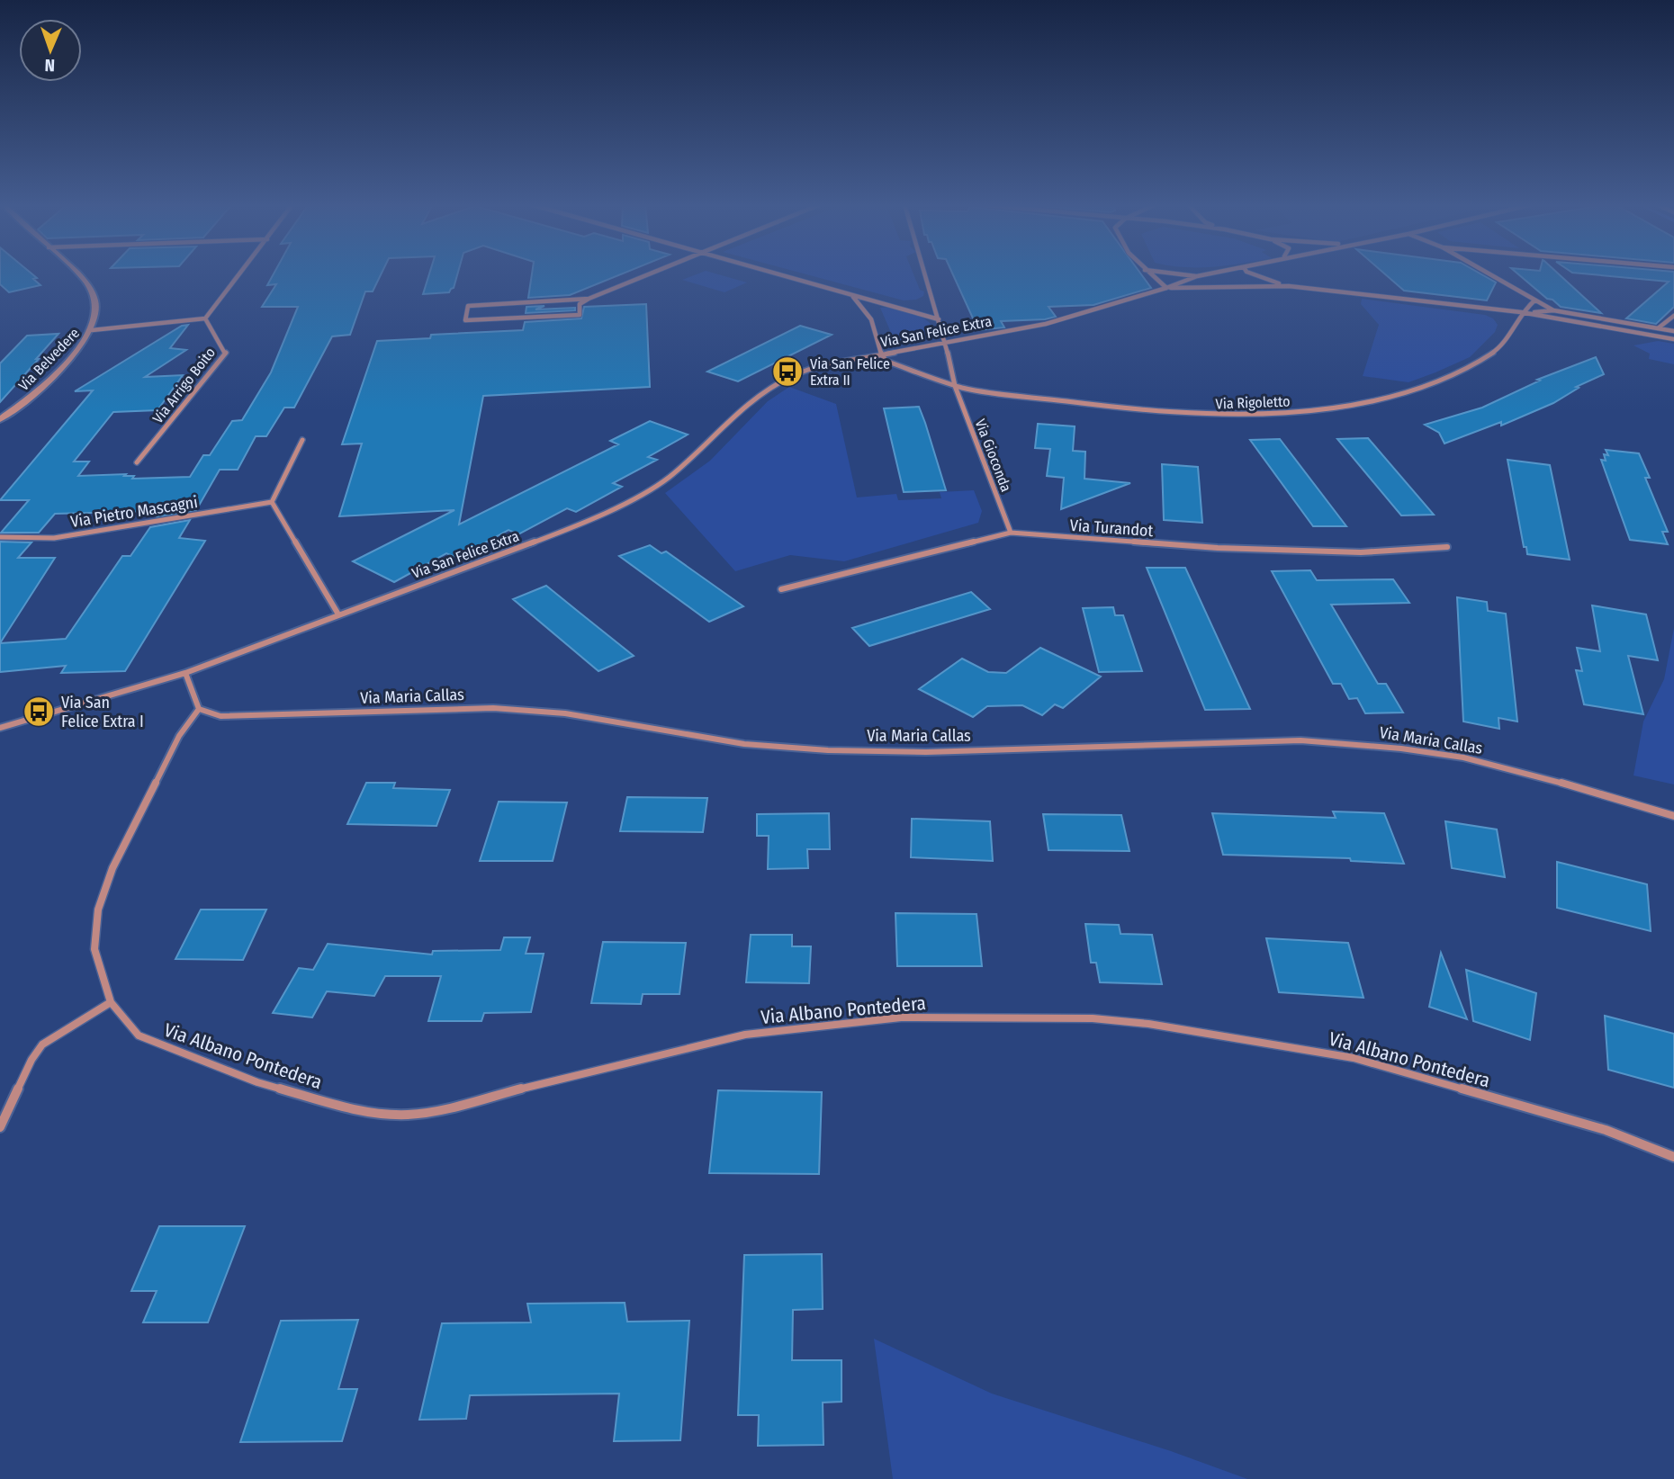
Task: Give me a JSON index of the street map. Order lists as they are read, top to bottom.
{
  "streets": {
    "street": [
      "Via San Felice Extra",
      "Via Belvedere",
      "Via Arrigo Boito",
      "Via Rigoletto",
      "Via Gioconda",
      "Via Pietro Mascagni",
      "Via Turandot",
      "Via Maria Callas",
      "Via Albano Pontedera"
    ]
  },
  "crossings": [
    ["Via San Felice Extra", "Via Gioconda"],
    ["Via Rigoletto", "Via Gioconda"],
    ["Via Gioconda", "Via Turandot"],
    ["Via Maria Callas", "Via Albano Pontedera"]
  ],
  "places": {
    "bus stop": ["Via San Felice Extra II", "Via San Felice Extra I"]
  },
  "north": "bottom"
}
